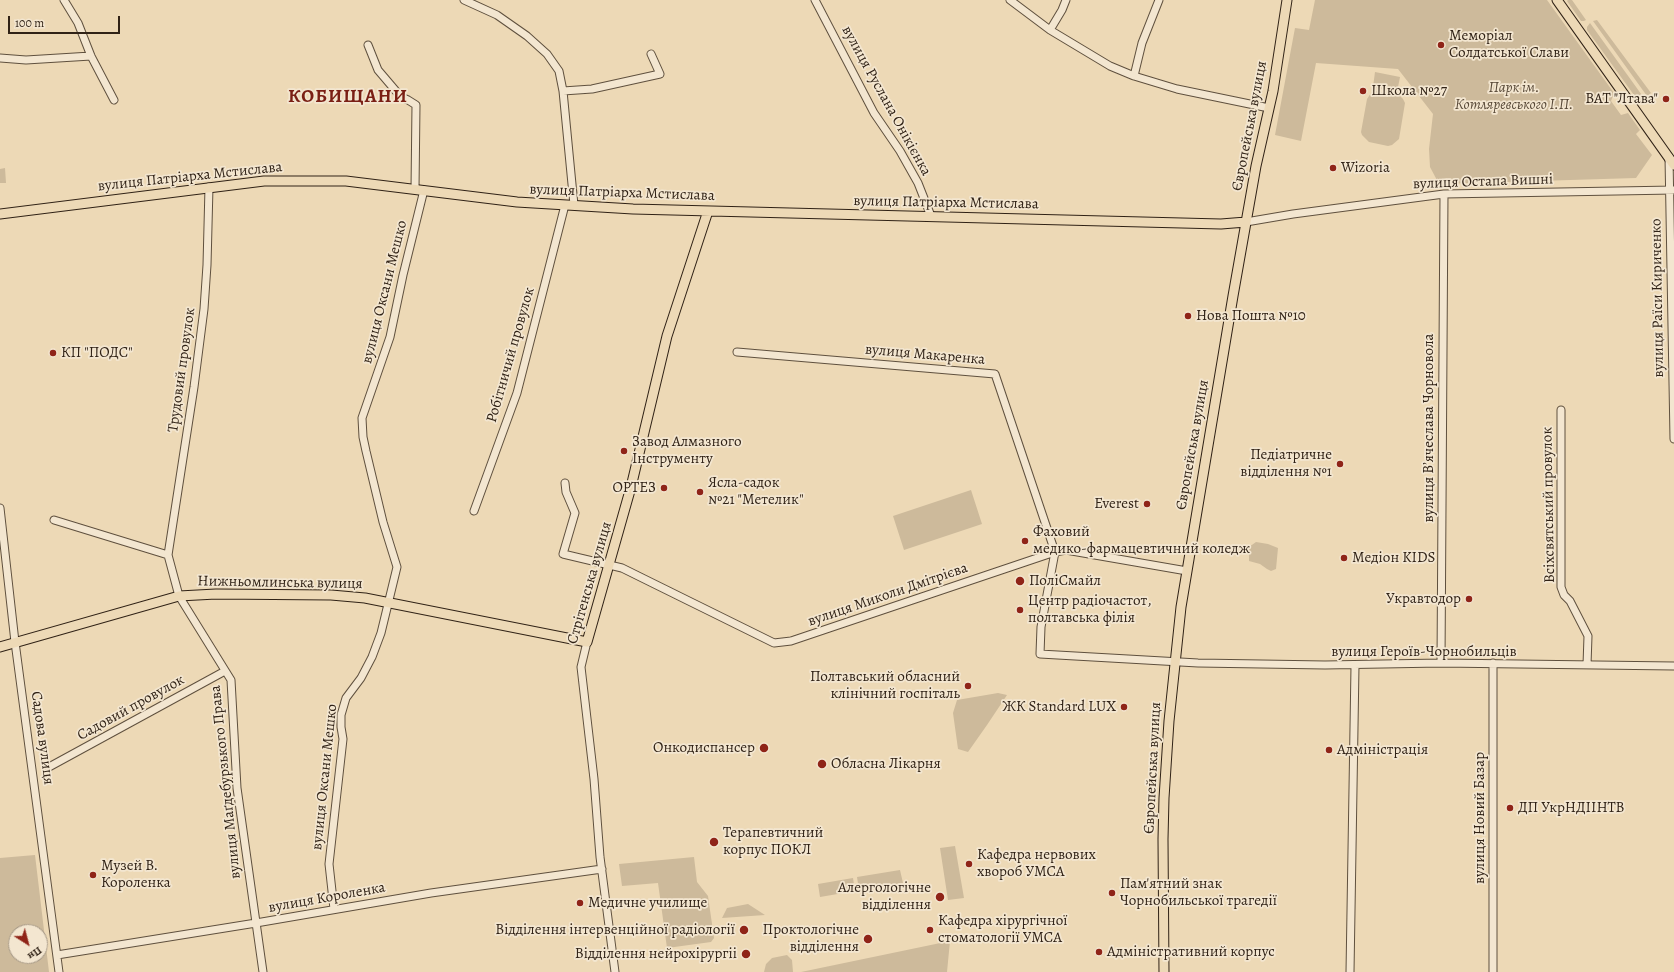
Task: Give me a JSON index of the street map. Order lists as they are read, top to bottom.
{
  "streets": {
    "main road": [
      "Європейська вулиця",
      "вулиця Патріарха Мстислава",
      "вулиця Раїси Кириченко",
      "Нижньомлинська вулиця",
      "Стрітенська вулиця"
    ],
    "street": [
      "вулиця Руслана Онікієнка",
      "вулиця Остапа Вишні",
      "вулиця Оксани Мешко",
      "Робітничий провулок",
      "вулиця Макаренка",
      "Трудовий провулок",
      "вулиця Вʼячеслава Чорновола",
      "Всіхсвятський провулок",
      "вулиця Миколи Дмітрієва",
      "вулиця Героїв-Чорнобильців",
      "Садовий провулок",
      "Садова вулиця",
      "вулиця Маґдебурзького Права",
      "вулиця Новий Базар",
      "вулиця Короленка"
    ]
  },
  "crossings": [
    ["вулиця Руслана Онікієнка", "вулиця Патріарха Мстислава"],
    ["Європейська вулиця", "вулиця Патріарха Мстислава"],
    ["Європейська вулиця", "вулиця Остапа Вишні"],
    ["Європейська вулиця", "вулиця Миколи Дмітрієва"],
    ["Європейська вулиця", "вулиця Героїв-Чорнобильців"],
    ["вулиця Патріарха Мстислава", "вулиця Остапа Вишні"],
    ["вулиця Патріарха Мстислава", "вулиця Оксани Мешко"],
    ["вулиця Патріарха Мстислава", "Робітничий провулок"],
    ["вулиця Патріарха Мстислава", "Трудовий провулок"],
    ["вулиця Патріарха Мстислава", "Стрітенська вулиця"],
    ["вулиця Остапа Вишні", "вулиця Раїси Кириченко"],
    ["вулиця Остапа Вишні", "вулиця Вʼячеслава Чорновола"],
    ["вулиця Оксани Мешко", "Нижньомлинська вулиця"],
    ["вулиця Оксани Мешко", "вулиця Короленка"],
    ["вулиця Макаренка", "вулиця Миколи Дмітрієва"],
    ["вулиця Макаренка", "вулиця Героїв-Чорнобильців"],
    ["Трудовий провулок", "вулиця Маґдебурзького Права"],
    ["вулиця Вʼячеслава Чорновола", "вулиця Героїв-Чорнобильців"],
    ["Всіхсвятський провулок", "вулиця Героїв-Чорнобильців"],
    ["Нижньомлинська вулиця", "Стрітенська вулиця"],
    ["Нижньомлинська вулиця", "Садова вулиця"],
    ["Нижньомлинська вулиця", "вулиця Маґдебурзького Права"],
    ["Стрітенська вулиця", "вулиця Миколи Дмітрієва"],
    ["Стрітенська вулиця", "вулиця Короленка"],
    ["вулиця Миколи Дмітрієва", "вулиця Героїв-Чорнобильців"],
    ["вулиця Героїв-Чорнобильців", "вулиця Новий Базар"],
    ["Садовий провулок", "вулиця Маґдебурзького Права"],
    ["Садова вулиця", "вулиця Короленка"],
    ["вулиця Маґдебурзького Права", "вулиця Короленка"]
  ],
  "districts": ["КОБИЩАНИ"],
  "parks": ["Парк ім. Котляревського І.П."],
  "places": [
    "Меморіал Солдатської Слави",
    "Школа №27",
    "ВАТ \"Лтава\"",
    "Wizoria",
    "Нова Пошта №10",
    "КП \"ПОДС\"",
    "Завод Алмазного Інструменту",
    "Педіатричне відділення №1",
    "ОРТЕЗ",
    "Ясла-садок №21 \"Метелик\"",
    "Everest",
    "Фаховий медико-фармацевтичний коледж",
    "Медіон KIDS",
    "ПоліСмайл",
    "Укравтодор",
    "Центр радіочастот, полтавська філія",
    "Полтавський обласний клінічний госпіталь",
    "ЖК Standard LUX",
    "Онкодиспансер",
    "Адміністрація",
    "Обласна Лікарня",
    "ДП УкрНДІІНТВ",
    "Терапевтичний корпус ПОКЛ",
    "Кафедра нервових хвороб УМСА",
    "Музей В. Короленка",
    "Пам'ятний знак Чорнобильської трагедії",
    "Алергологічне відділення",
    "Медичне училище",
    "Відділення інтервенційної радіології",
    "Кафедра хірургічної стоматології УМСА",
    "Проктологічне відділення",
    "Адміністративний корпус",
    "Відділення нейрохірургіі"
  ],
  "scale_bar": "100 m",
  "north": "bottom right"
}
